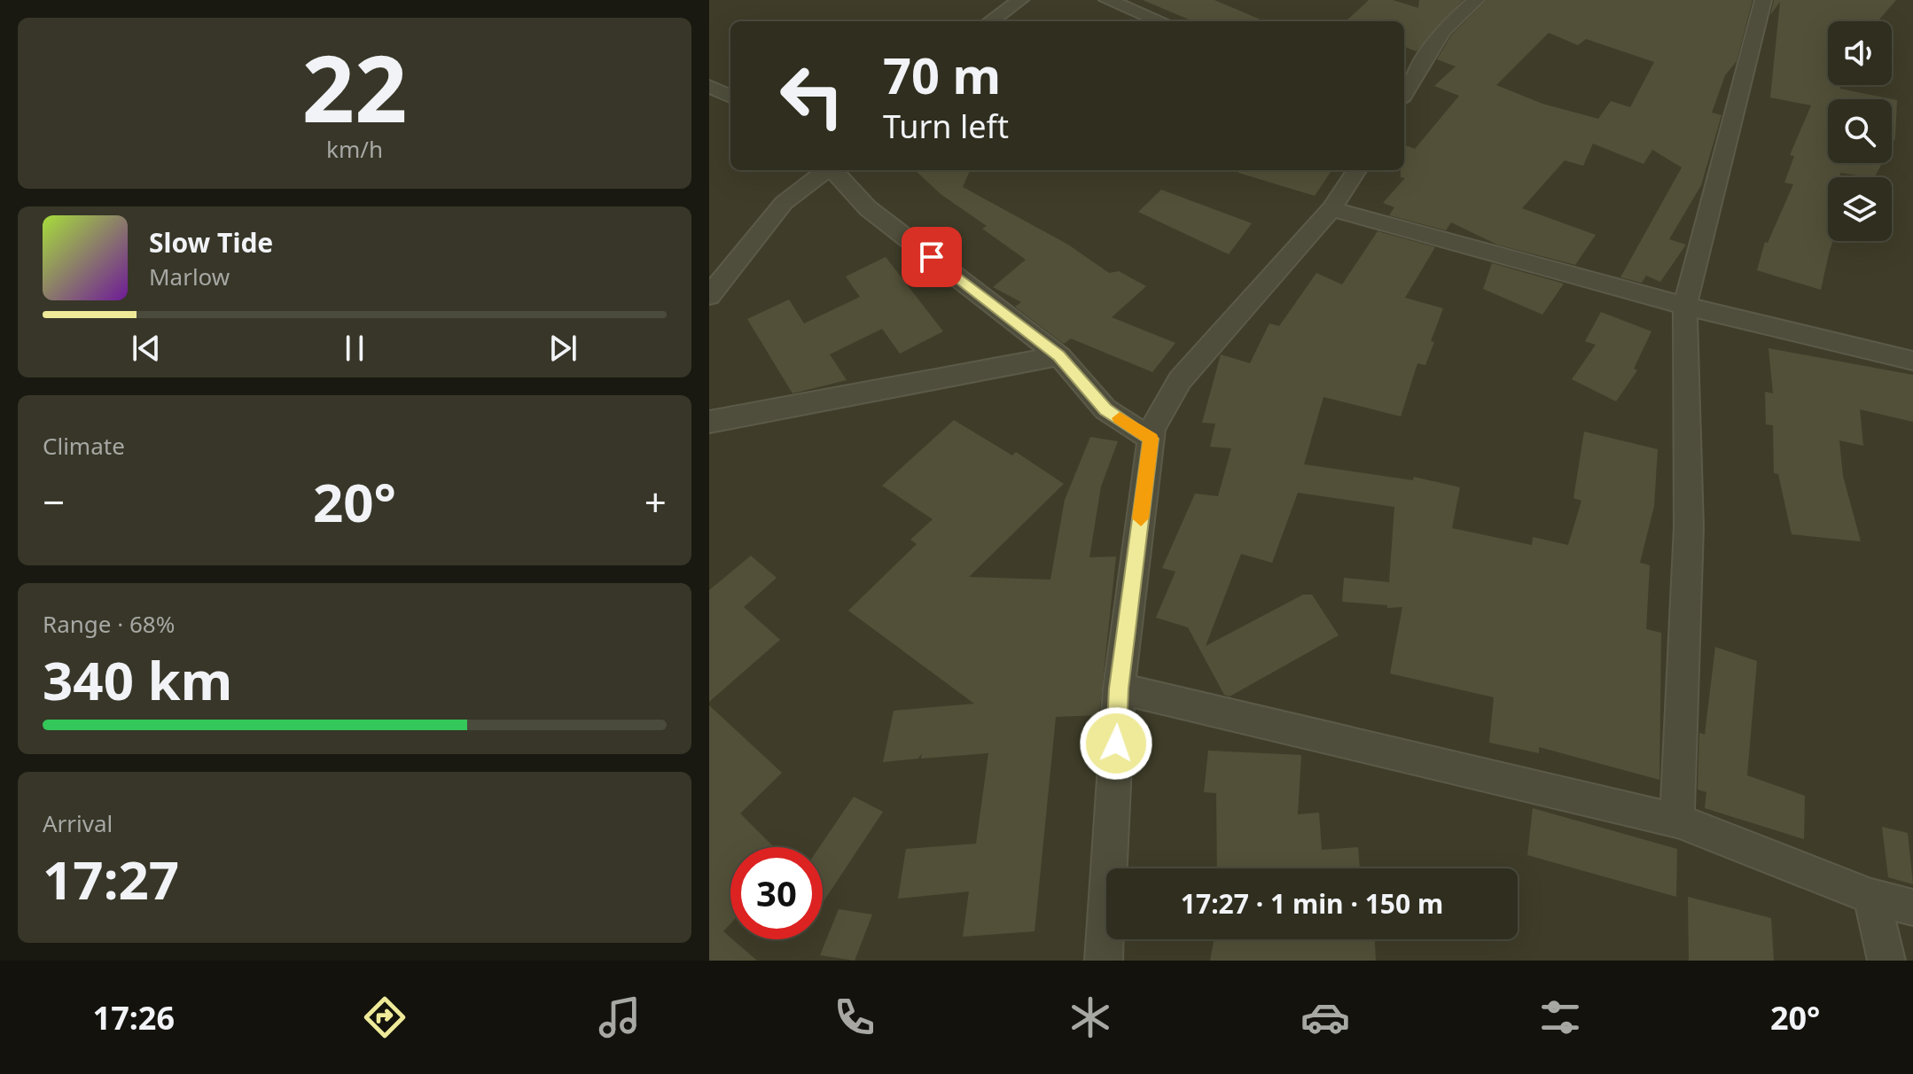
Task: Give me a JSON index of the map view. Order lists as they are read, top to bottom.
{
  "page": {
    "tile": [
      ["22", "km/h"],
      "Climate",
      ["Range · 68%", "340 km"],
      ["Arrival", "17:27"]
    ],
    "turn": ["70 m", "Turn left"],
    "song": ["Slow Tide", "Marlow"],
    "heat": ["−", "20°", "+"],
    "limit": "30",
    "trip": "17:27 · 1 min · 150 m",
    "tabs": ["17:26", "20°"]
  }
}
